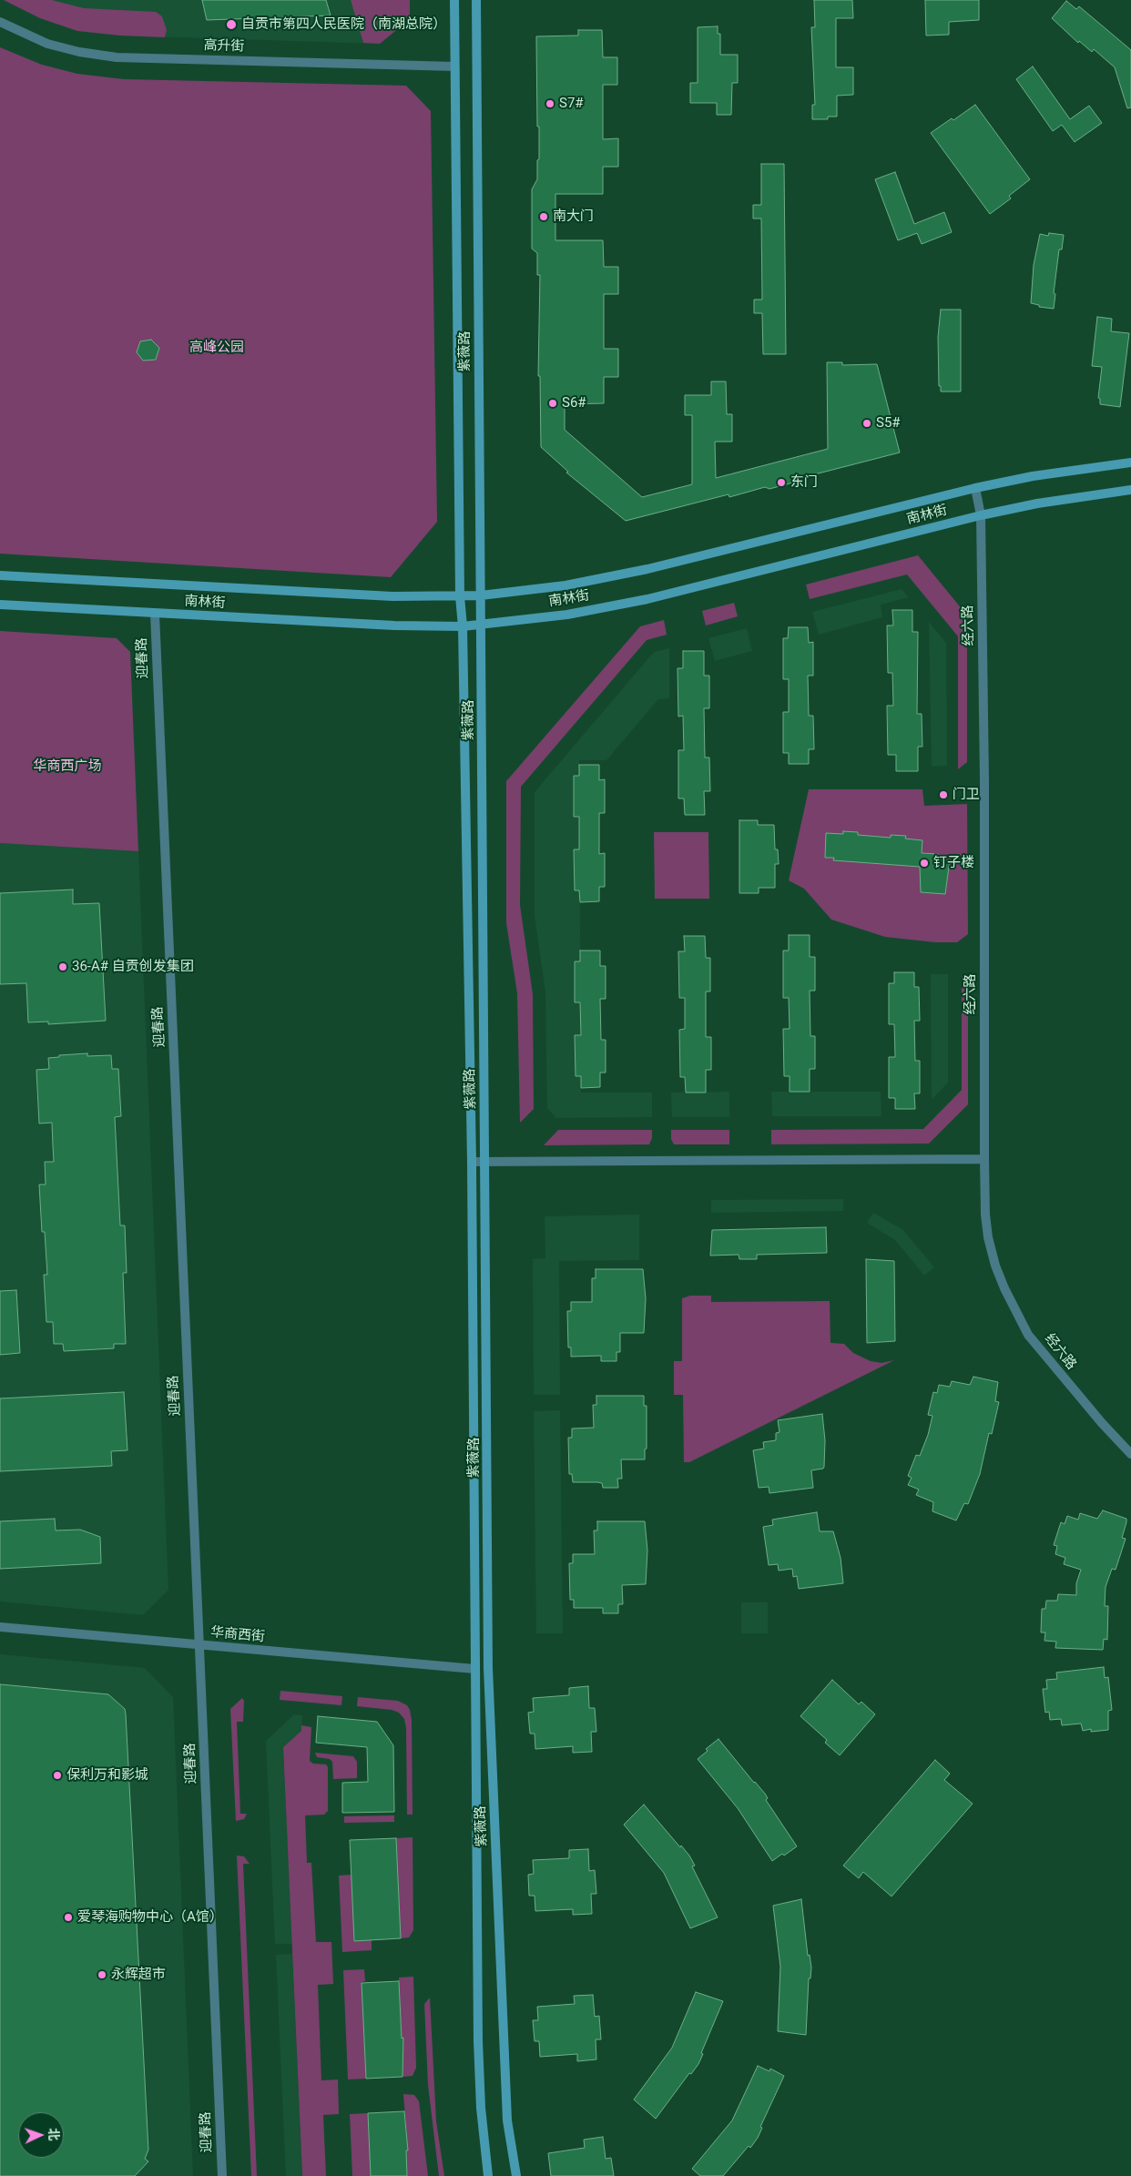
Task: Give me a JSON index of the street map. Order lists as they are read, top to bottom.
{
  "streets": {
    "main road": ["紫薇路", "南林街"],
    "street": [
      "高升街",
      "经六路",
      "迎春路",
      "华商西街"
    ]
  },
  "crossings": [
    ["高升街", "紫薇路"],
    ["紫薇路", "南林街"],
    ["紫薇路", "华商西街"],
    ["南林街", "经六路"],
    ["南林街", "迎春路"],
    ["迎春路", "华商西街"]
  ],
  "parks": ["高峰公园", "华商西广场"],
  "places": [
    "自贡市第四人民医院（南湖总院）",
    "S7#",
    "南大门",
    "S6#",
    "S5#",
    "东门",
    "门卫",
    "钉子楼",
    "36-A# 自贡创发集团",
    "保利万和影城",
    "爱琴海购物中心（A馆）",
    "永辉超市"
  ],
  "north": "right"
}
